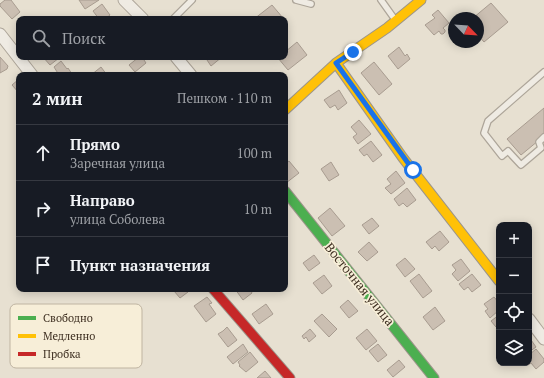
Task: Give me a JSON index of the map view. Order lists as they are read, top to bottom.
{
  "streets": {
    "street": ["Восточная улица"]
  },
  "legend": ["Свободно", "Медленно", "Пробка"],
  "north": "bottom right",
  "page": {
    "search": "Поиск",
    "heading": ["2 мин", "Пешком · 110 m"],
    "list": [
      ["Прямо", "Заречная улица", "100 m"],
      ["Направо", "улица Соболева", "10 m"],
      "Пункт назначения"
    ],
    "map_buttons": ["+", "−"]
  }
}
